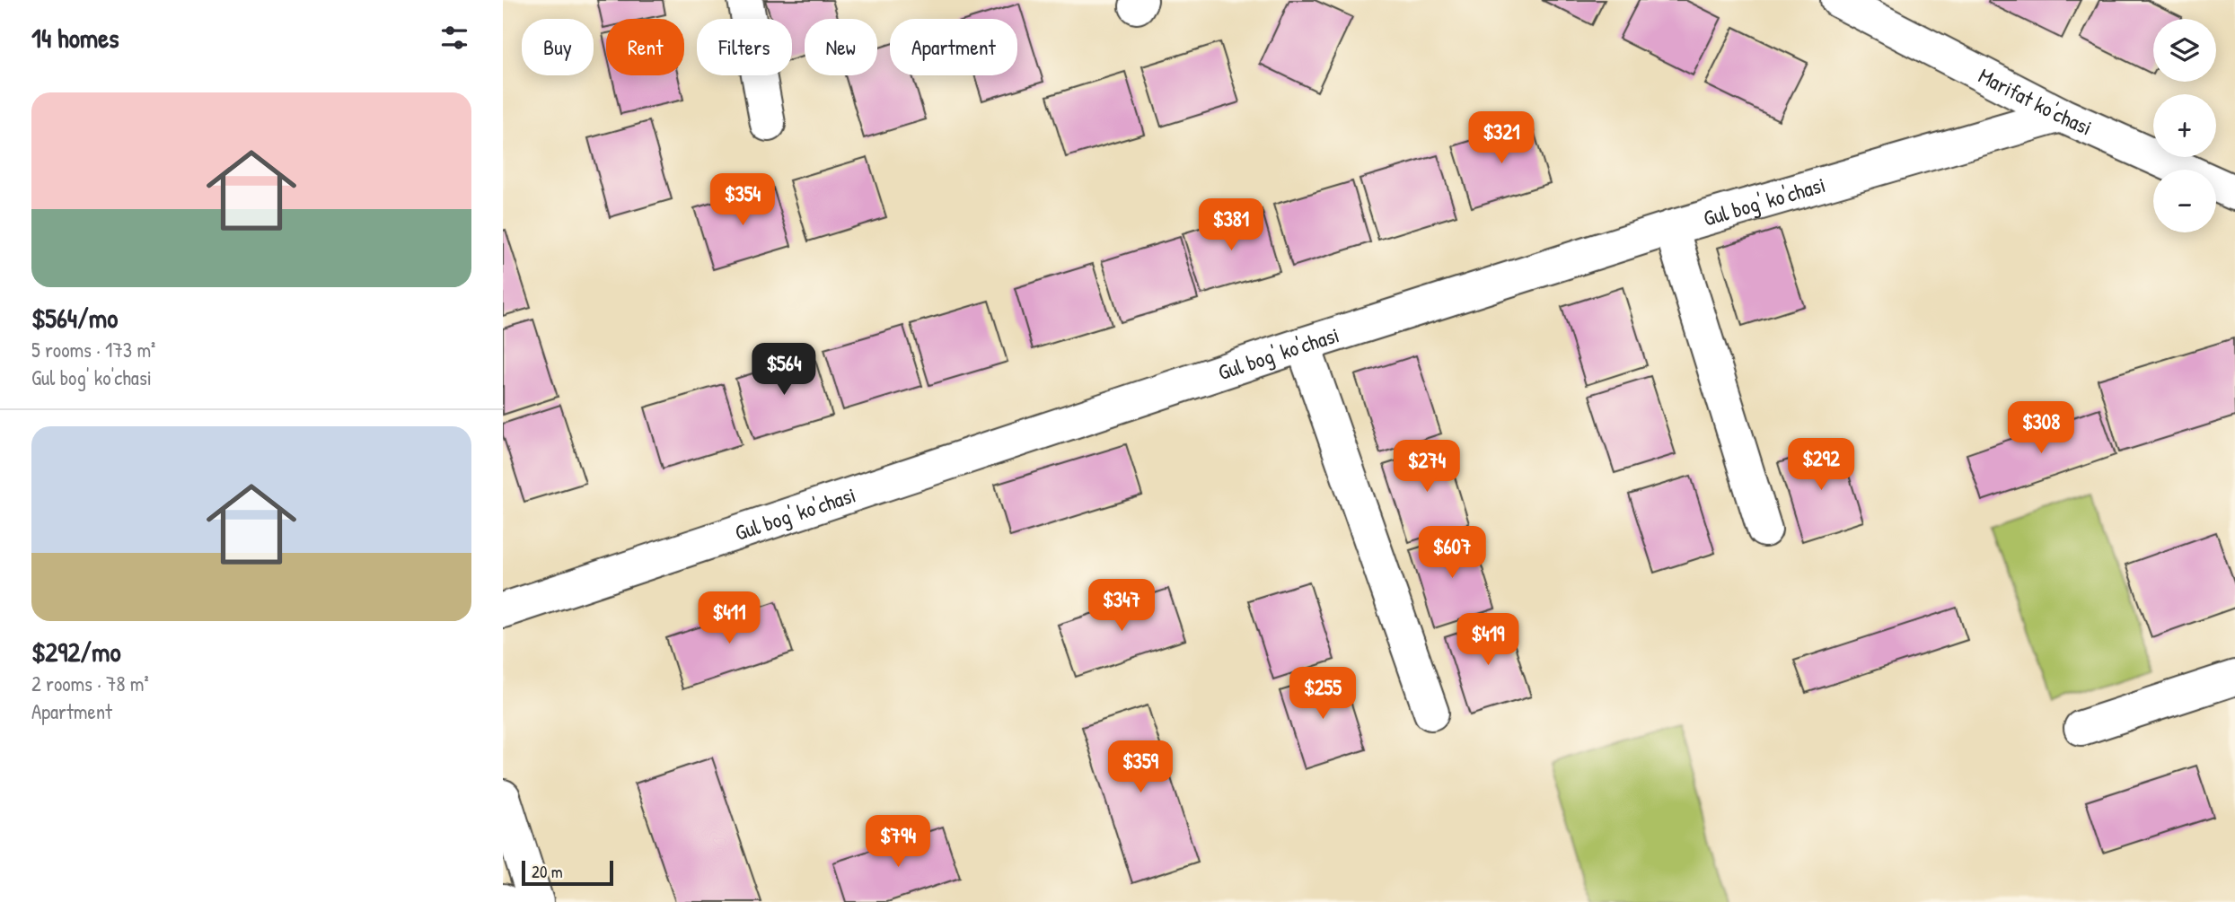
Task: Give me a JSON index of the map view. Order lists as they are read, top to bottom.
{
  "streets": {
    "street": ["Marifat ko'chasi", "Gul bog' ko'chasi"]
  },
  "crossings": [
    ["Marifat ko'chasi", "Gul bog' ko'chasi"]
  ],
  "scale_bar": "20 m",
  "page": {
    "heading": "14 homes",
    "map_buttons": ["+", "−"],
    "chip": [
      "Buy",
      "Rent",
      "Filters",
      "New",
      "Apartment"
    ],
    "list": [
      {
        "name": "$564/mo",
        "note": "5 rooms · 173 m² · Gul bog' ko'chasi"
      },
      {
        "name": "$292/mo",
        "note": "2 rooms · 78 m² · Apartment"
      }
    ],
    "price": [
      "$321",
      "$354",
      "$381",
      "$564",
      "$308",
      "$292",
      "$274",
      "$607",
      "$347",
      "$411",
      "$419",
      "$255",
      "$359",
      "$794"
    ],
    "scale": "20 m"
  }
}
